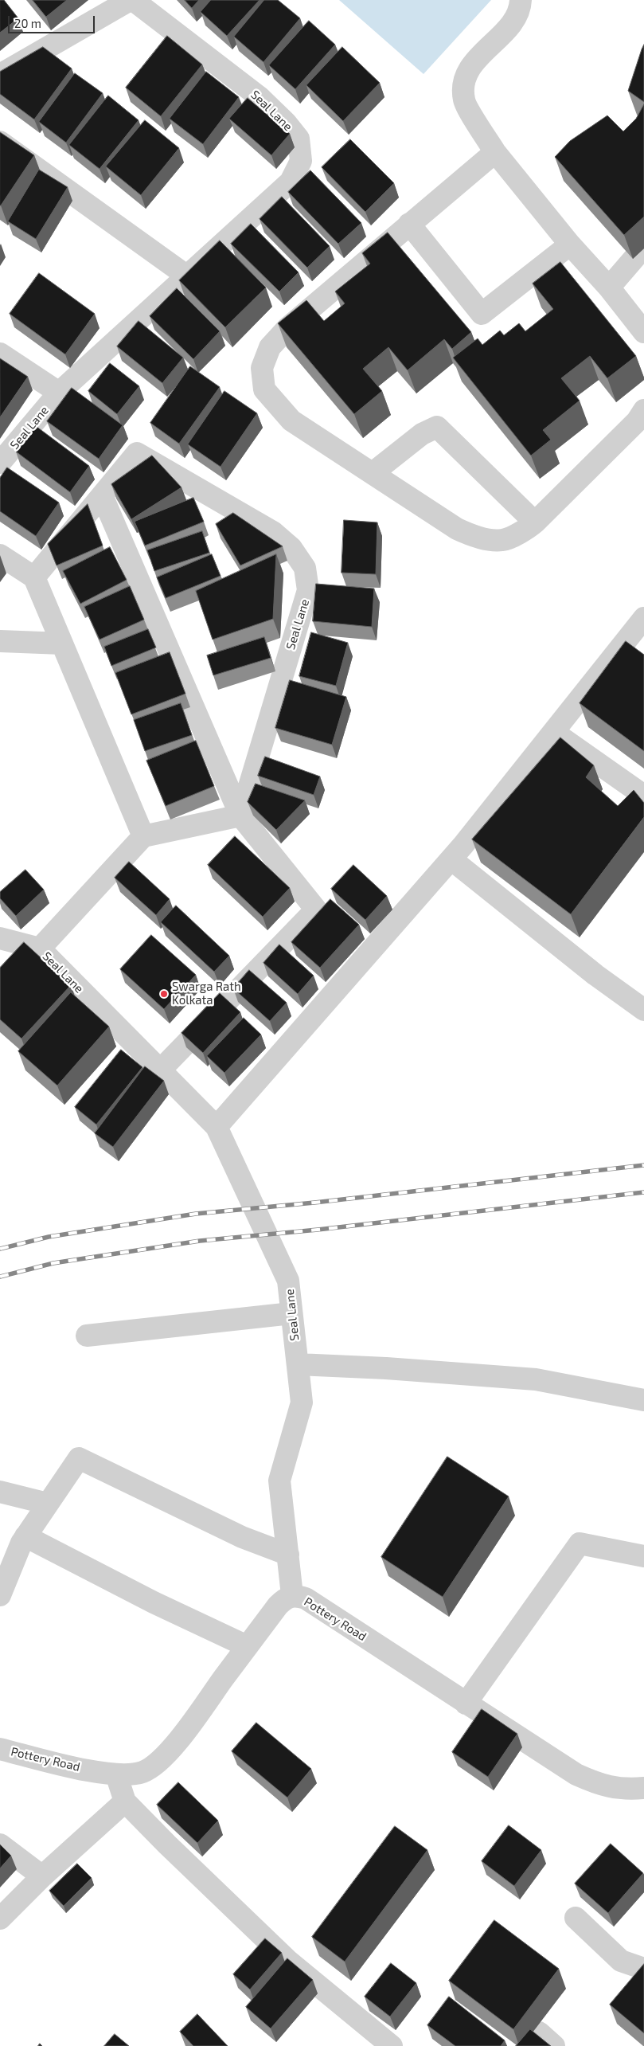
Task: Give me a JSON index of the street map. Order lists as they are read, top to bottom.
{
  "streets": {
    "street": ["Seal Lane", "Pottery Road"]
  },
  "crossings": [
    ["Seal Lane", "Pottery Road"]
  ],
  "places": ["Swarga Rath Kolkata"],
  "scale_bar": "20 m"
}
